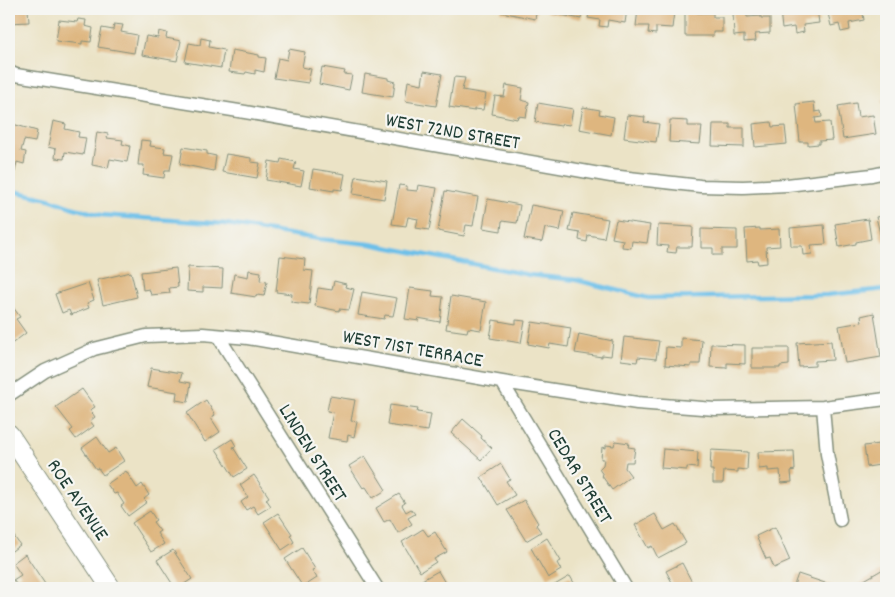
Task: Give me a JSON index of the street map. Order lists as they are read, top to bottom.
{
  "streets": {
    "main road": ["ROE AVENUE"],
    "street": [
      "WEST 72ND STREET",
      "WEST 71ST TERRACE",
      "LINDEN STREET",
      "CEDAR STREET"
    ]
  },
  "crossings": [
    ["WEST 71ST TERRACE", "LINDEN STREET"],
    ["WEST 71ST TERRACE", "CEDAR STREET"]
  ]
}
